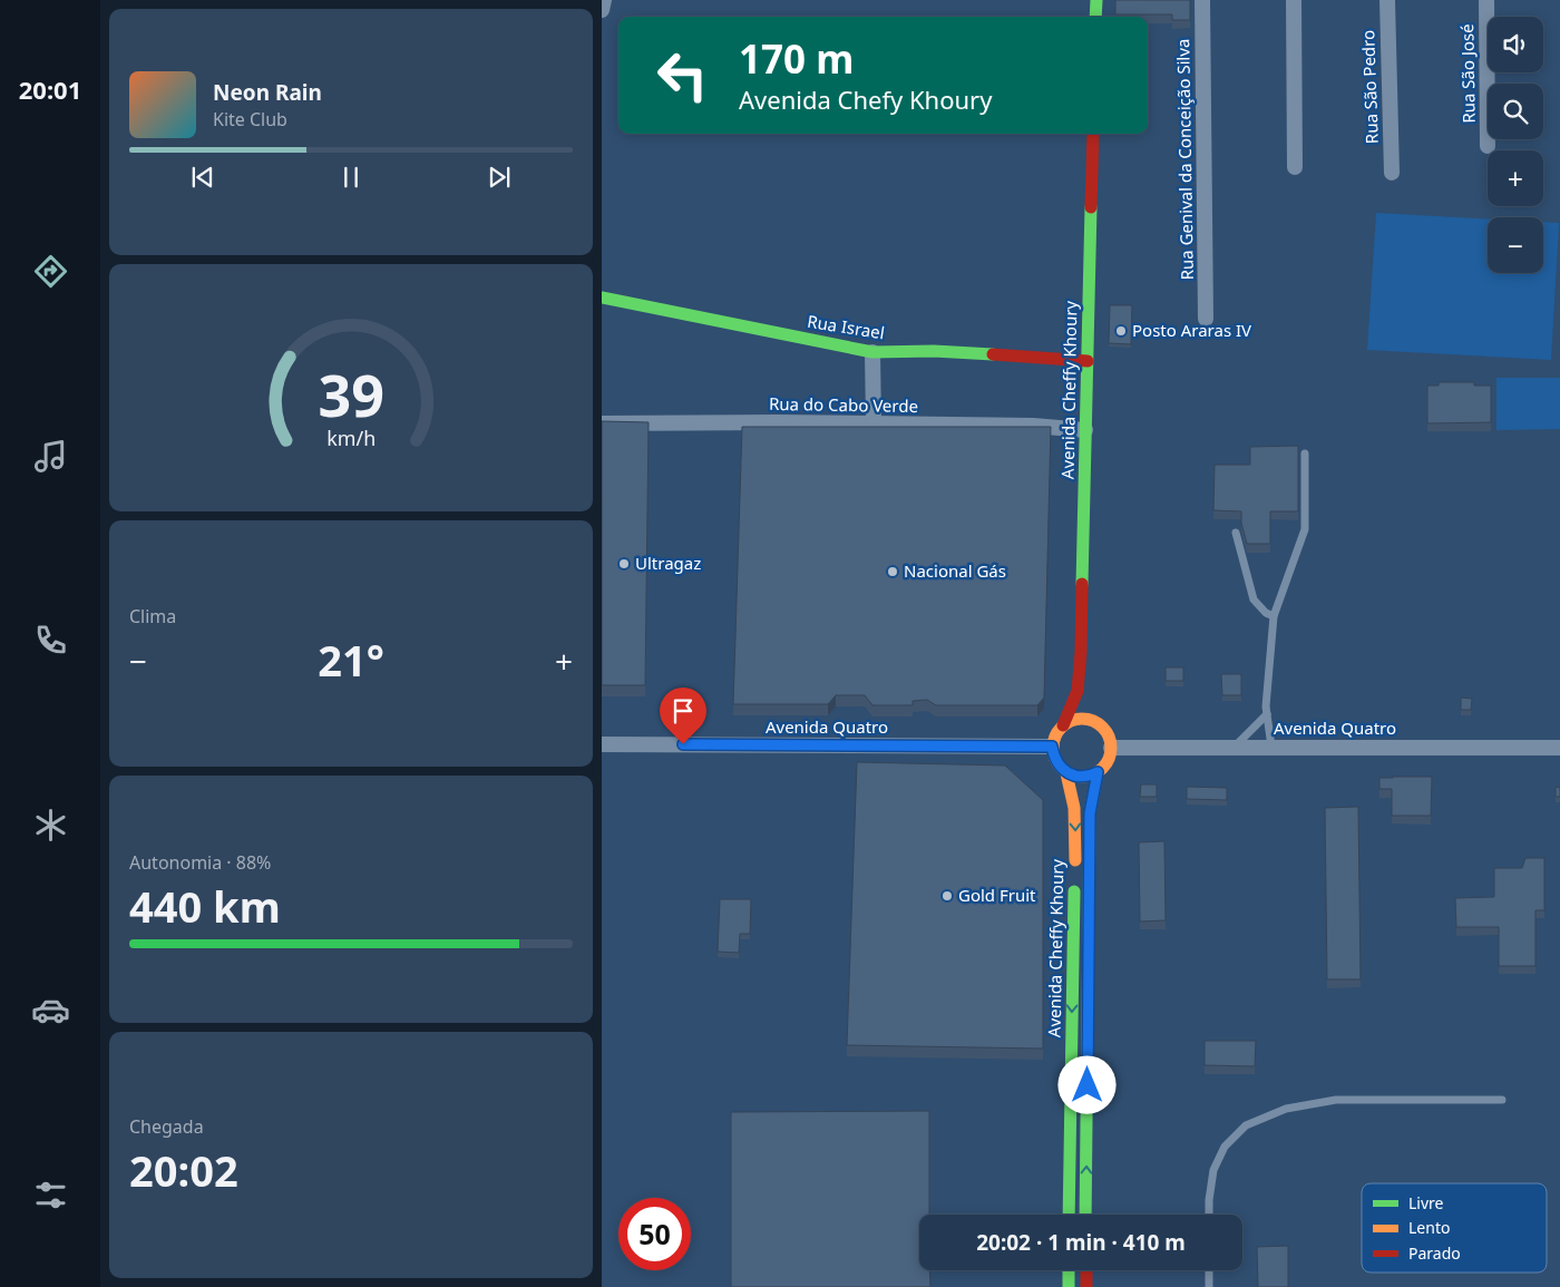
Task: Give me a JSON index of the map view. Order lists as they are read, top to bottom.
{
  "streets": {
    "main road": ["Rua Israel", "Avenida Cheffy Khoury"],
    "street": [
      "Rua São José",
      "Rua São Pedro",
      "Rua Genival da Conceição Silva",
      "Rua do Cabo Verde",
      "Avenida Quatro"
    ]
  },
  "crossings": [
    ["Rua Israel", "Avenida Cheffy Khoury"],
    ["Avenida Cheffy Khoury", "Rua do Cabo Verde"],
    ["Avenida Cheffy Khoury", "Avenida Quatro"]
  ],
  "places": [
    "Posto Araras IV",
    "Ultragaz",
    "Nacional Gás",
    "Gold Fruit"
  ],
  "legend": ["Livre", "Lento", "Parado"],
  "page": {
    "tabs": "20:01",
    "map_buttons": ["+", "−"],
    "turn": ["170 m", "Avenida Chefy Khoury"],
    "song": ["Neon Rain", "Kite Club"],
    "tile": [
      "Clima",
      ["Autonomia · 88%", "440 km"],
      ["Chegada", "20:02"]
    ],
    "heat": ["−", "21°", "+"],
    "limit": "50",
    "trip": "20:02 · 1 min · 410 m",
    "gauge": ["39", "km/h"]
  }
}
